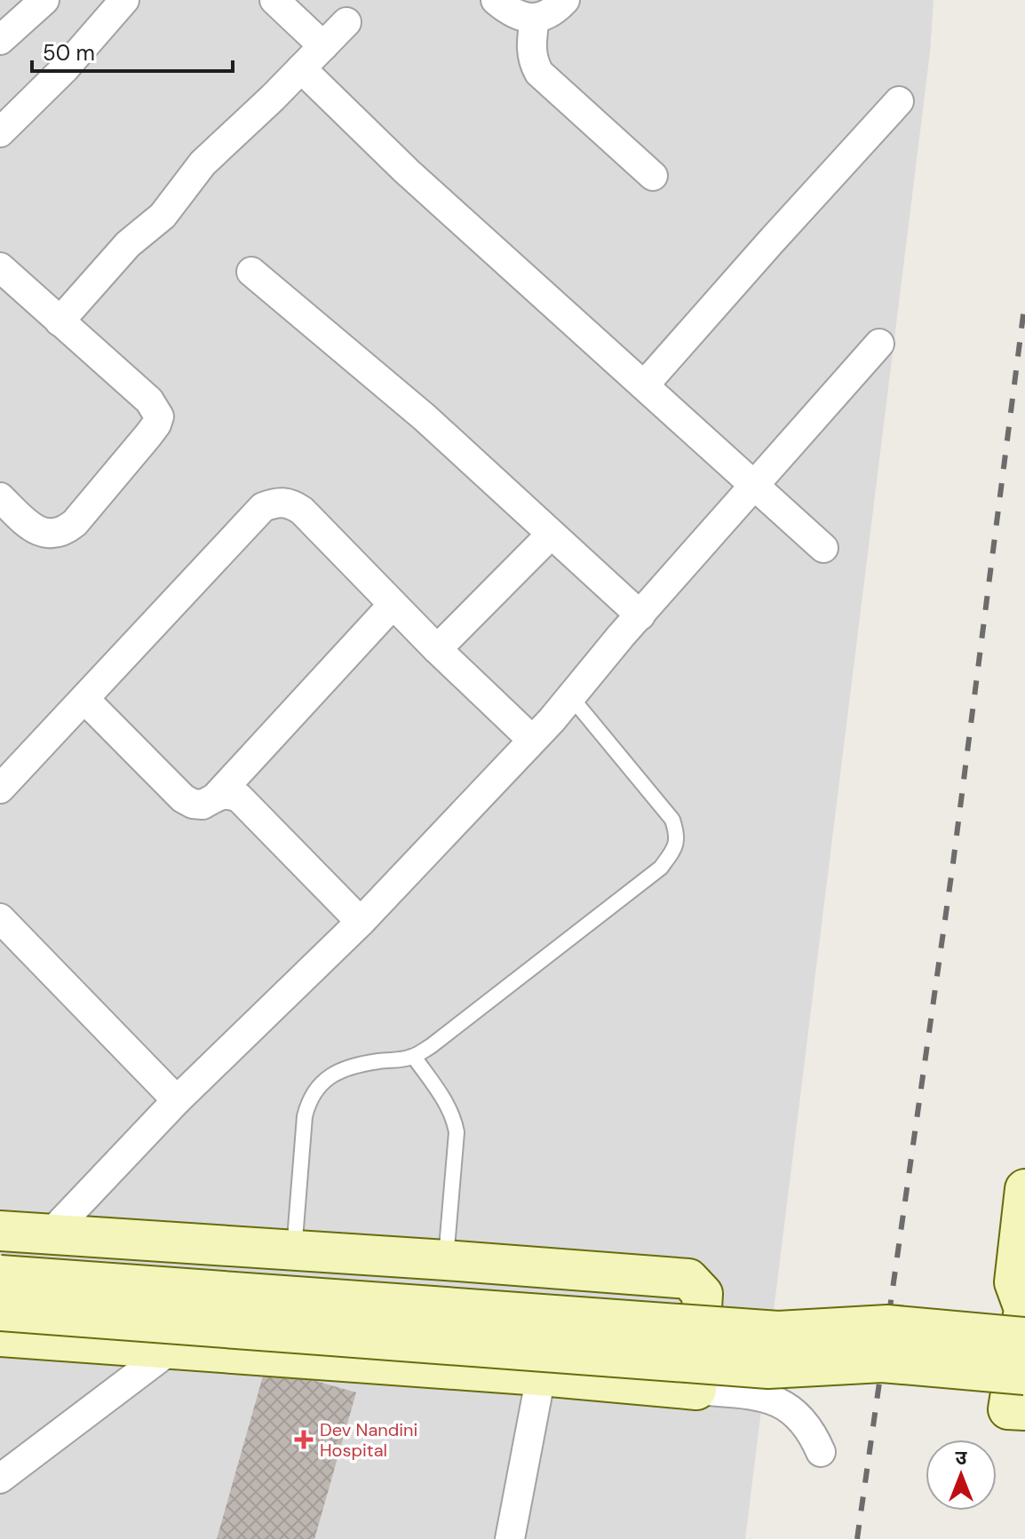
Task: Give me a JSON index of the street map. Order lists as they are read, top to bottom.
{
  "places": {
    "health": ["Dev Nandini Hospital"]
  },
  "scale_bar": "50 m",
  "north": "top"
}
